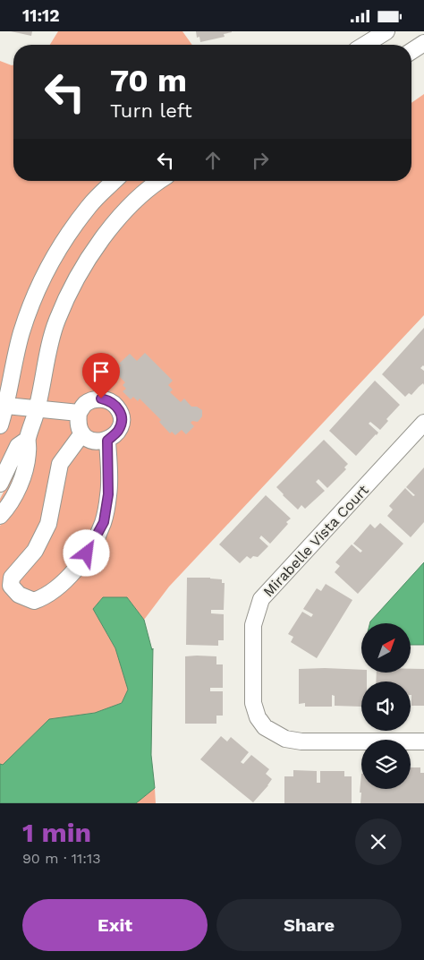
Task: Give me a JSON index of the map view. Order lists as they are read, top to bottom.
{
  "streets": {
    "street": ["Mirabelle Vista Court"]
  },
  "north": "top right",
  "page": {
    "status": "11:12",
    "turn": ["70 m", "Turn left"],
    "heading": ["1 min", "90 m · 11:13"],
    "buttons": ["Exit", "Share"]
  }
}
